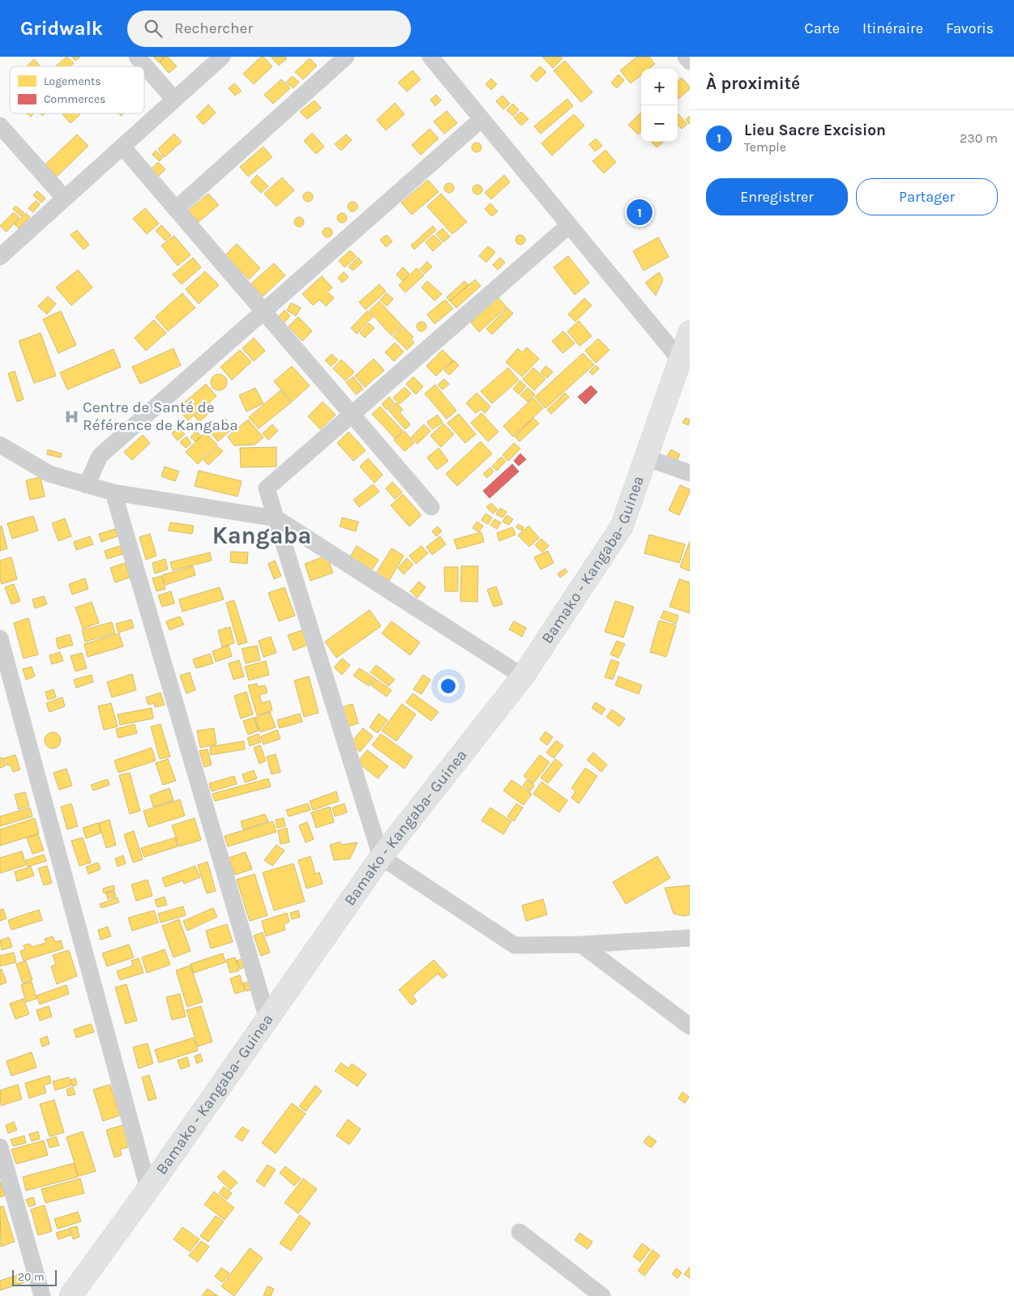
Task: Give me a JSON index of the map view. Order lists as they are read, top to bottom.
{
  "streets": {
    "main road": ["Bamako - Kangaba- Guinea"]
  },
  "districts": ["Kangaba"],
  "places": {
    "hospital": ["Centre de Santé de Référence de Kangaba"]
  },
  "legend": ["Logements", "Commerces"],
  "scale_bar": "20 m",
  "page": {
    "header": "Gridwalk",
    "search": "Rechercher",
    "nav": ["Carte", "Itinéraire", "Favoris"],
    "heading": "À proximité",
    "map_buttons": ["+", "−"],
    "list": [
      {
        "mark": "1",
        "name": "Lieu Sacre Excision",
        "note": "Temple",
        "value": "230 m"
      }
    ],
    "buttons": ["Enregistrer", "Partager"],
    "pins": "1",
    "scale": "20 m"
  }
}
